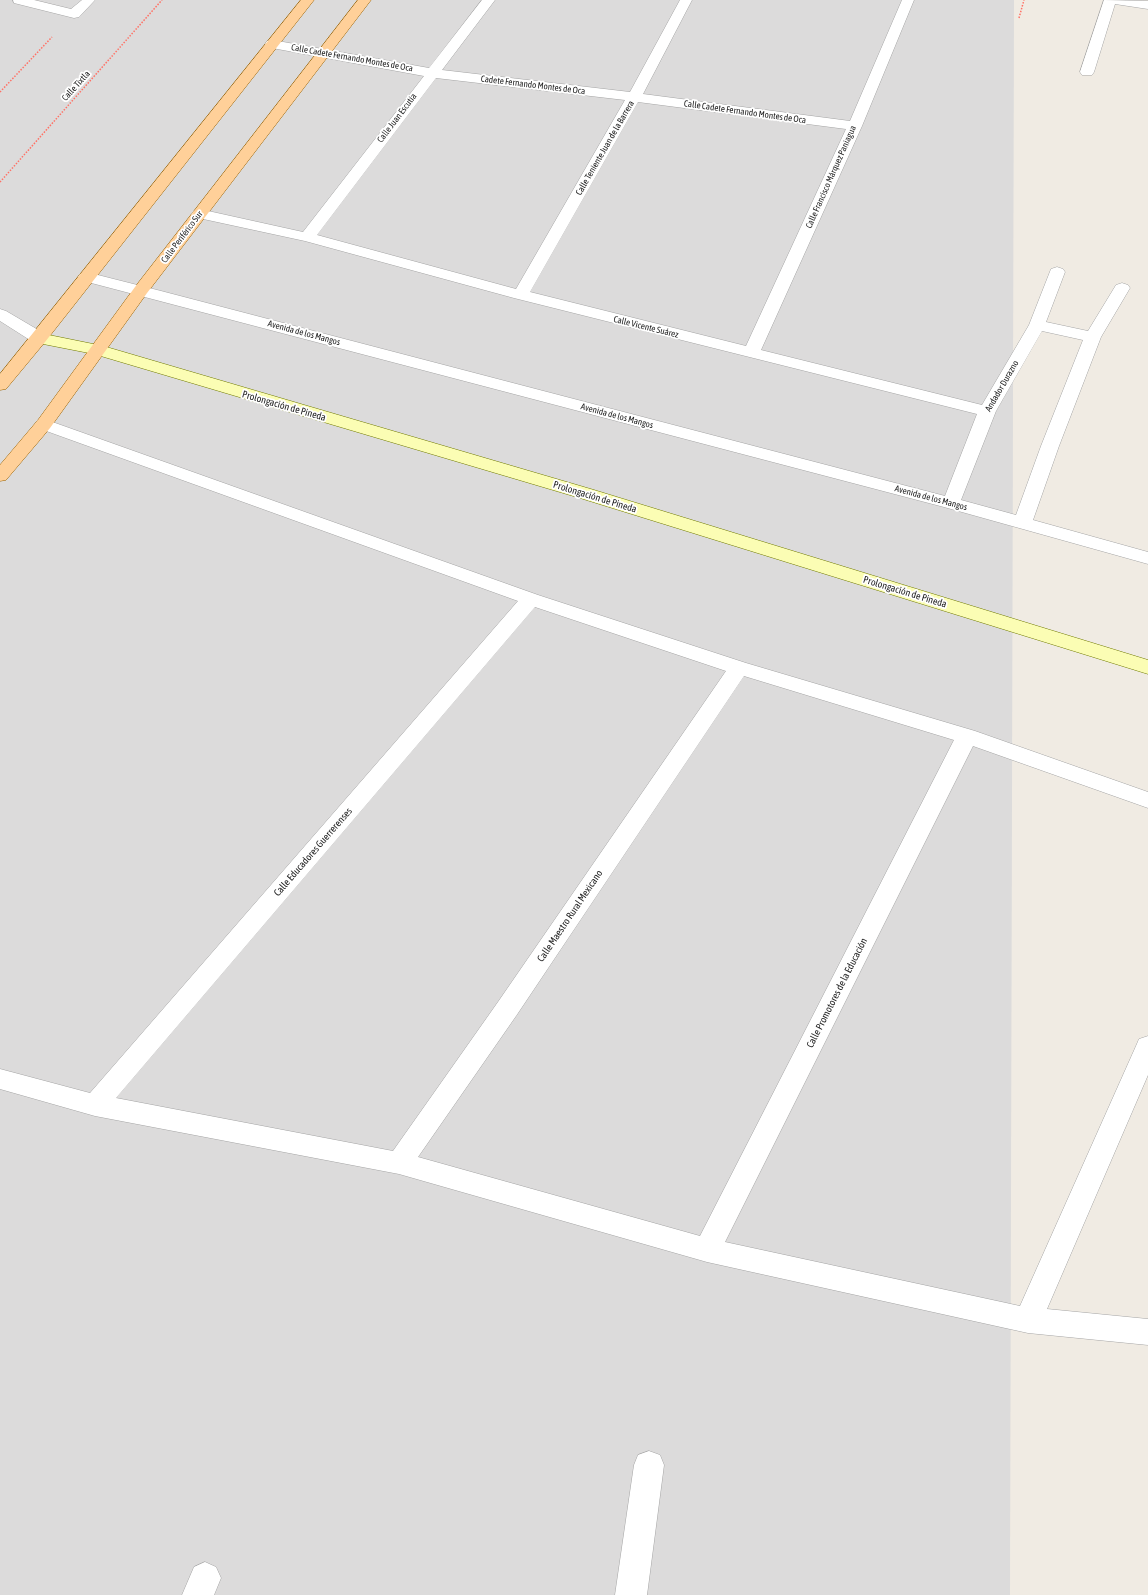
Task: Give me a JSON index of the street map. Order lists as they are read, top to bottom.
{
  "streets": {
    "main road": ["Calle Periférico Sur"],
    "street": [
      "Calle Cadete Fernando Montes de Oca",
      "Cadete Fernando Montes de Oca",
      "Calle Juan Escutia",
      "Calle Teniente Juan de la Barrera",
      "Calle Francisco Márquez Paniagua",
      "Calle Vicente Suárez",
      "Avenida de los Mangos",
      "Andador Durazno",
      "Prolongación de Pineda",
      "Calle Educadores Guerrerenses",
      "Calle Maestro Rural Mexicano",
      "Calle Promotores de la Educación"
    ],
    "path": ["Calle Tixtla"]
  },
  "crossings": [
    ["Calle Cadete Fernando Montes de Oca", "Cadete Fernando Montes de Oca"],
    ["Calle Cadete Fernando Montes de Oca", "Calle Juan Escutia"],
    ["Calle Cadete Fernando Montes de Oca", "Calle Teniente Juan de la Barrera"],
    ["Calle Cadete Fernando Montes de Oca", "Calle Francisco Márquez Paniagua"],
    ["Calle Cadete Fernando Montes de Oca", "Calle Periférico Sur"],
    ["Cadete Fernando Montes de Oca", "Calle Juan Escutia"],
    ["Cadete Fernando Montes de Oca", "Calle Teniente Juan de la Barrera"],
    ["Calle Juan Escutia", "Calle Vicente Suárez"],
    ["Calle Teniente Juan de la Barrera", "Calle Vicente Suárez"],
    ["Calle Francisco Márquez Paniagua", "Calle Vicente Suárez"],
    ["Calle Periférico Sur", "Calle Vicente Suárez"],
    ["Calle Periférico Sur", "Avenida de los Mangos"],
    ["Calle Periférico Sur", "Prolongación de Pineda"],
    ["Calle Vicente Suárez", "Andador Durazno"],
    ["Avenida de los Mangos", "Andador Durazno"]
  ]
}
